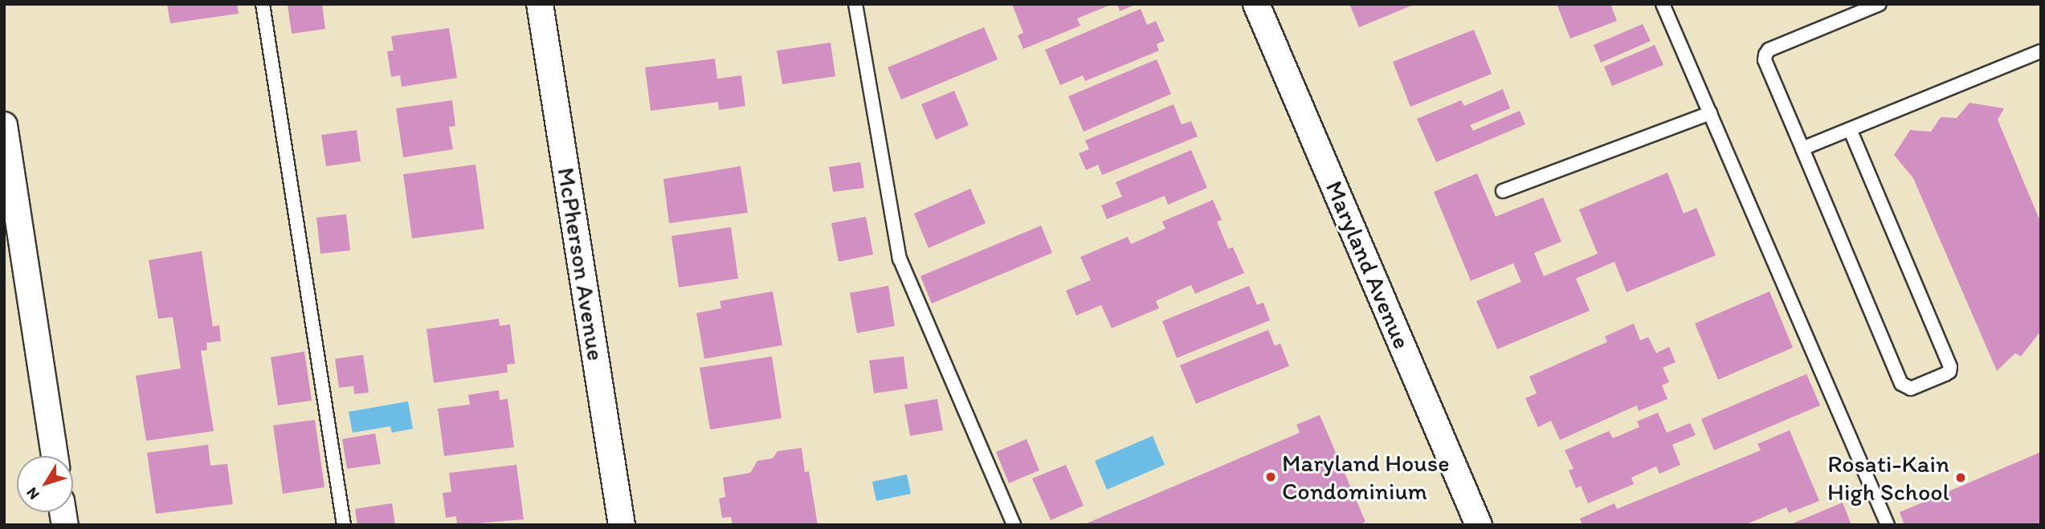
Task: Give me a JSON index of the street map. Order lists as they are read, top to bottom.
{
  "streets": {
    "street": ["McPherson Avenue", "Maryland Avenue"]
  },
  "places": ["Maryland House Condominium", "Rosati-Kain High School"],
  "north": "bottom left"
}
